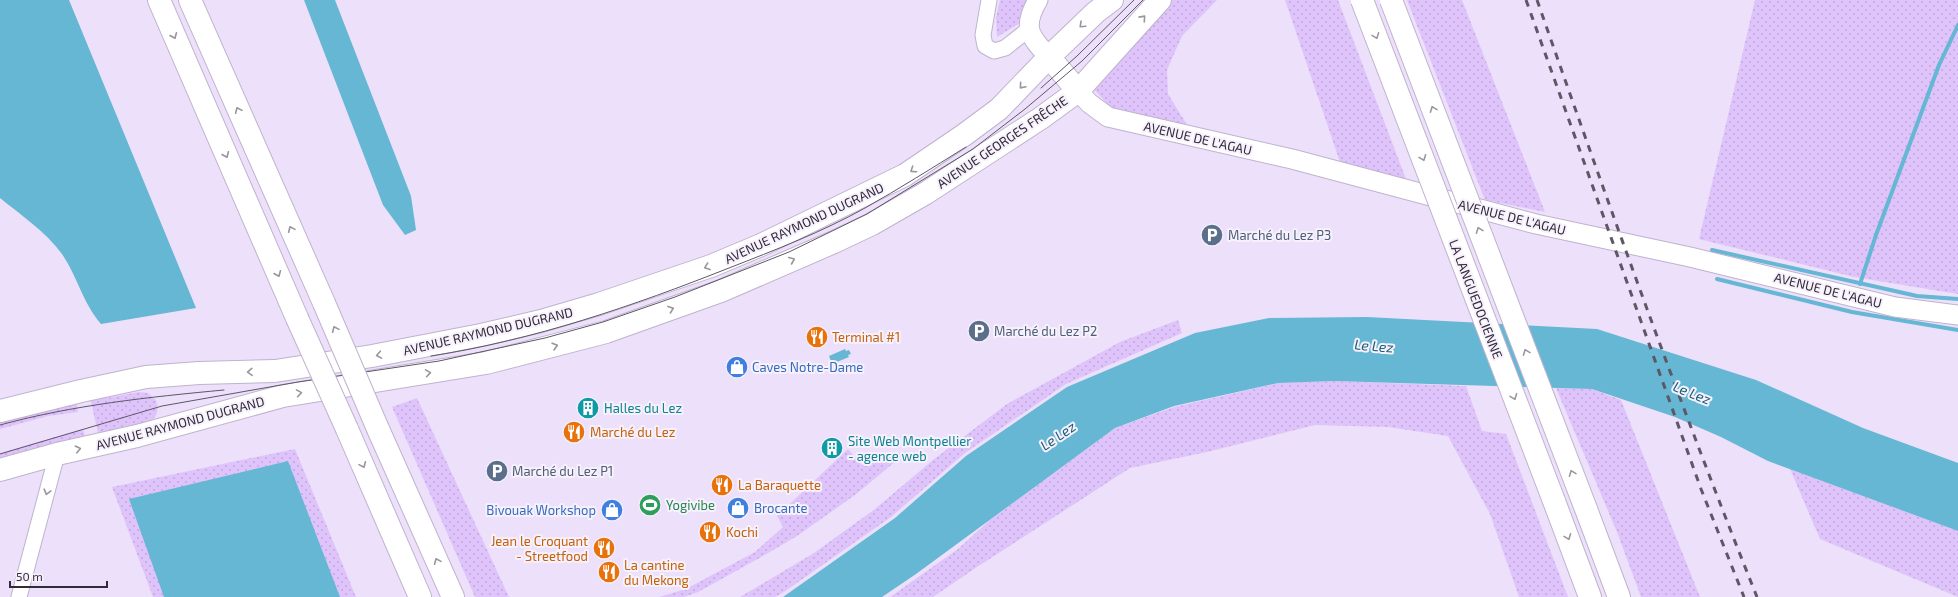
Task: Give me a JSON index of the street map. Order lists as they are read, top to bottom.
{
  "streets": {
    "main road": ["AVENUE GEORGES FRÊCHE", "AVENUE RAYMOND DUGRAND", "LA LANGUEDOCIENNE"],
    "street": ["AVENUE DE L'AGAU"]
  },
  "crossings": [
    ["AVENUE DE L'AGAU", "AVENUE GEORGES FRÊCHE"],
    ["AVENUE GEORGES FRÊCHE", "AVENUE RAYMOND DUGRAND"]
  ],
  "water": ["Le Lez"],
  "places": {
    "parking": ["Marché du Lez P3", "Marché du Lez P2", "Marché du Lez P1"],
    "restaurant": [
      "Terminal #1",
      "Marché du Lez",
      "La Baraquette",
      "Kochi",
      "Jean le Croquant - Streetfood",
      "La cantine du Mekong"
    ],
    "shop": ["Caves Notre-Dame", "Brocante", "Bivouak Workshop"],
    "building": ["Halles du Lez", "Site Web Montpellier - agence web"],
    "sports": ["Yogivibe"]
  },
  "scale_bar": "50 m"
}
